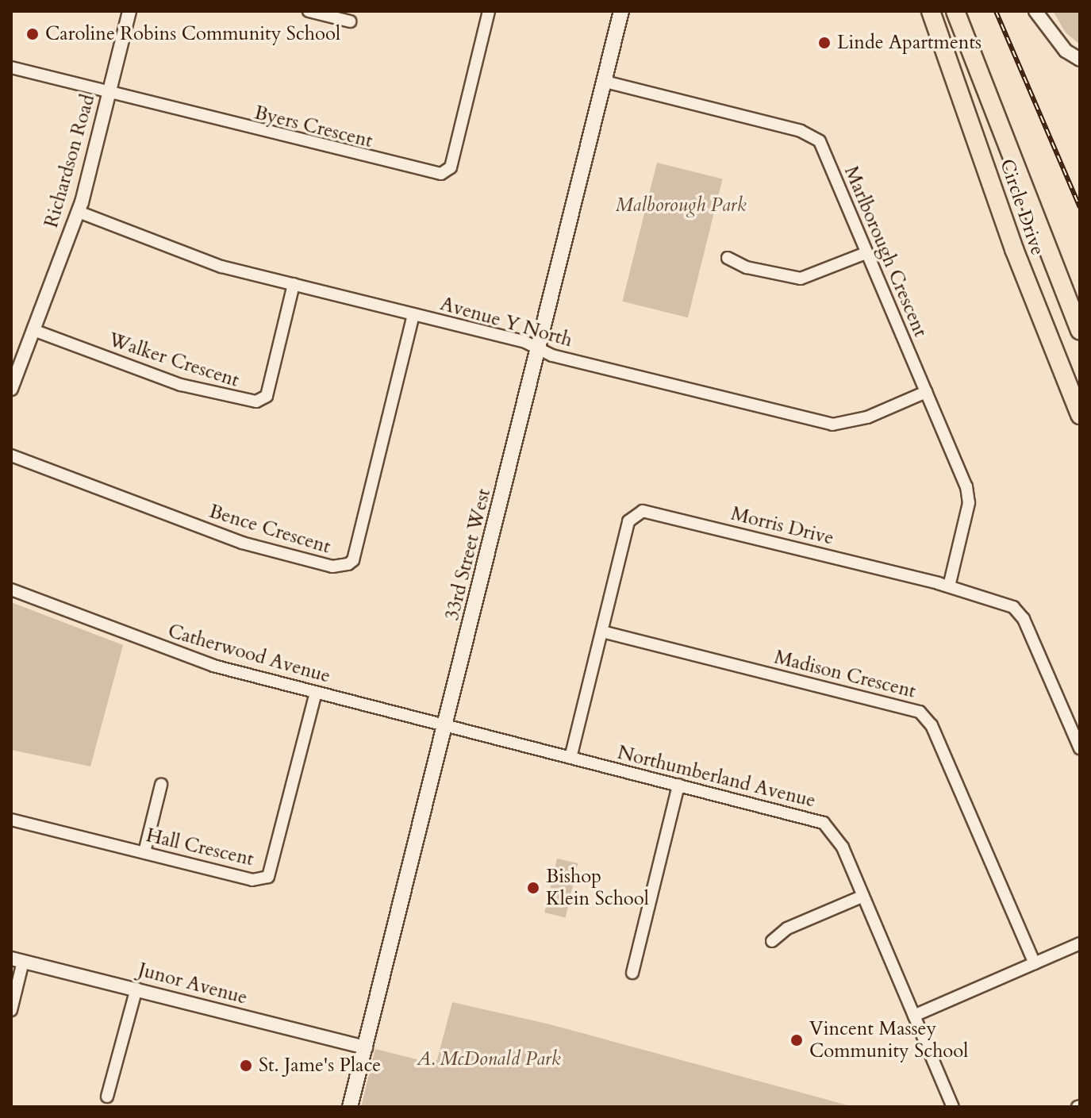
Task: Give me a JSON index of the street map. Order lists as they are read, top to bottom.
{
  "streets": {
    "highway": ["Circle Drive"],
    "main road": ["33rd Street West"],
    "street": [
      "Byers Crescent",
      "Richardson Road",
      "Marlborough Crescent",
      "Avenue Y North",
      "Walker Crescent",
      "Morris Drive",
      "Bence Crescent",
      "Catherwood Avenue",
      "Madison Crescent",
      "Northumberland Avenue",
      "Hall Crescent",
      "Junor Avenue"
    ]
  },
  "crossings": [
    ["Byers Crescent", "Richardson Road"],
    ["Richardson Road", "Avenue Y North"],
    ["Richardson Road", "Walker Crescent"],
    ["Marlborough Crescent", "Avenue Y North"],
    ["Marlborough Crescent", "Morris Drive"],
    ["Marlborough Crescent", "33rd Street West"],
    ["Avenue Y North", "Walker Crescent"],
    ["Avenue Y North", "Bence Crescent"],
    ["Avenue Y North", "33rd Street West"],
    ["Morris Drive", "Madison Crescent"],
    ["Morris Drive", "Northumberland Avenue"],
    ["33rd Street West", "Catherwood Avenue"],
    ["33rd Street West", "Northumberland Avenue"],
    ["33rd Street West", "Junor Avenue"],
    ["Catherwood Avenue", "Northumberland Avenue"],
    ["Catherwood Avenue", "Hall Crescent"]
  ],
  "parks": ["Malborough Park", "A. McDonald Park"],
  "places": [
    "Caroline Robins Community School",
    "Linde Apartments",
    "Bishop Klein School",
    "Vincent Massey Community School",
    "St. Jame's Place"
  ]
}
